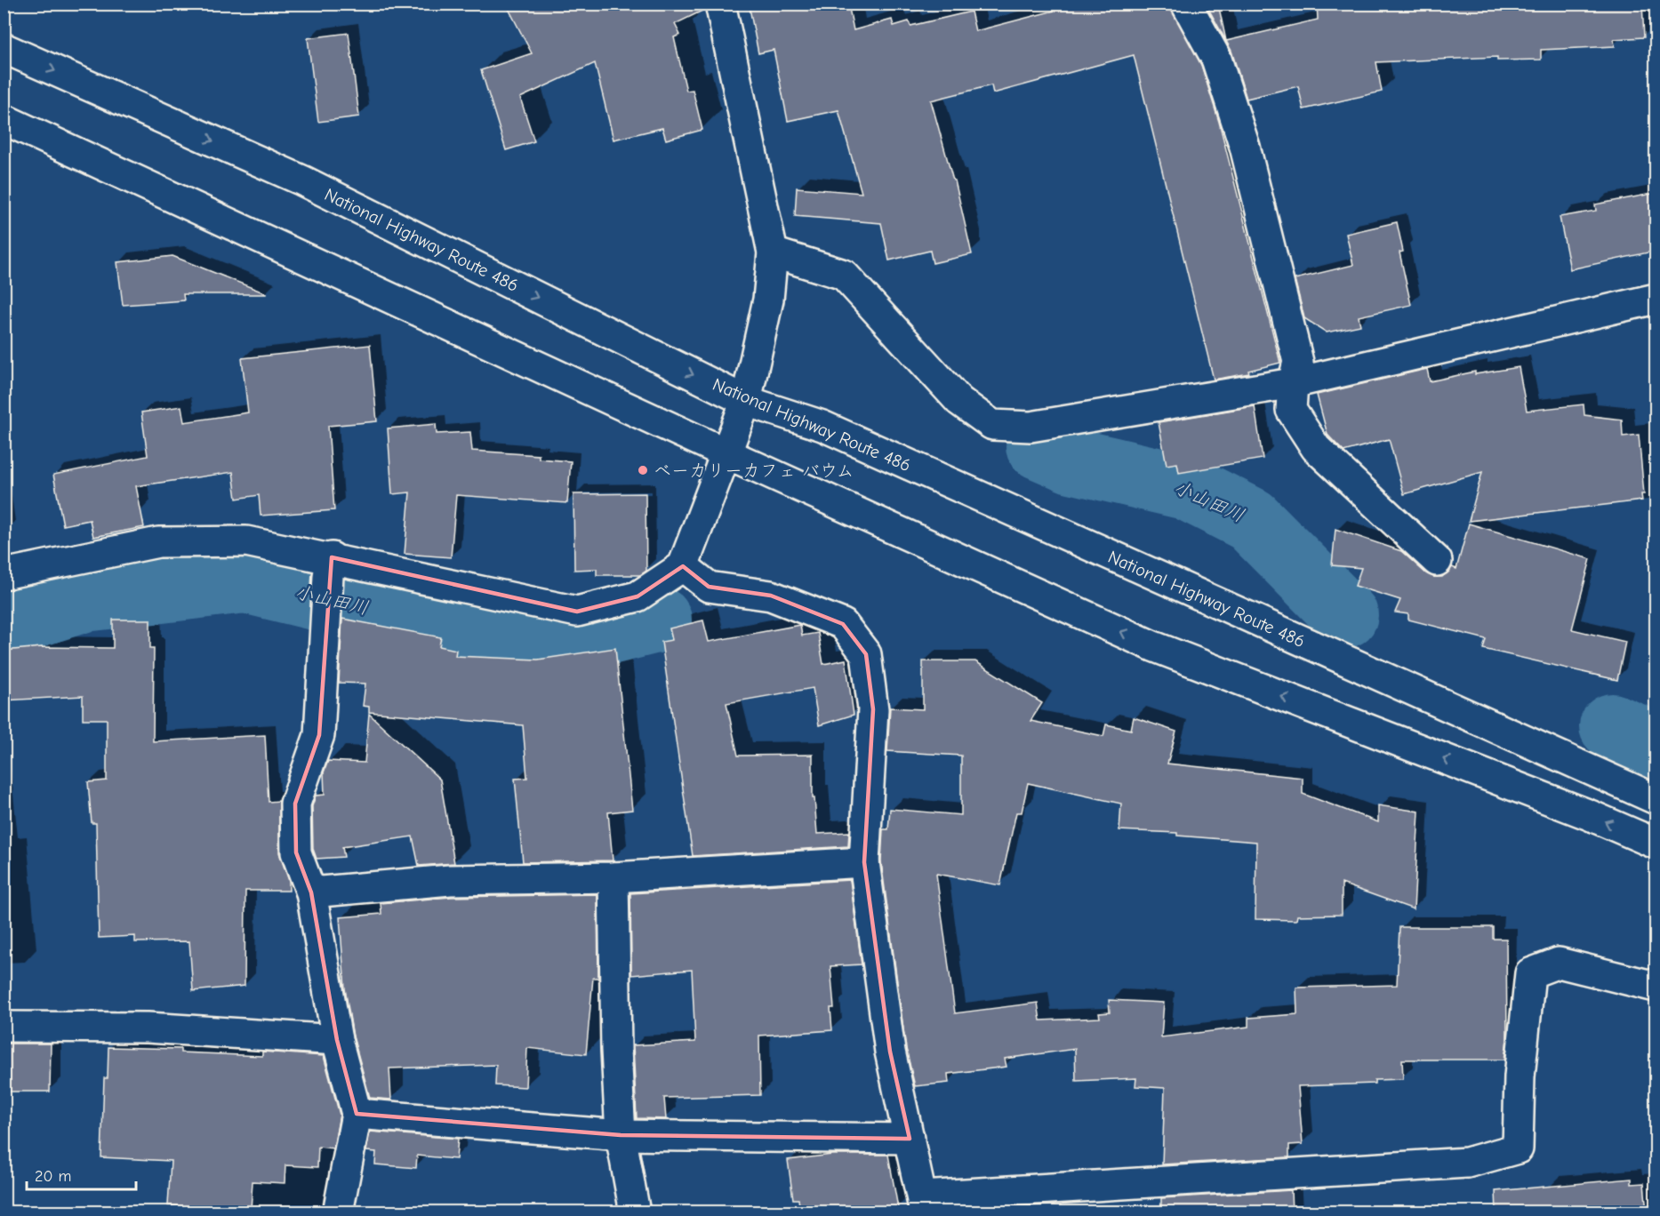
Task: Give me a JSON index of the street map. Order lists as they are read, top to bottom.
{
  "streets": {
    "main road": ["National Highway Route 486"]
  },
  "water": ["小山田川"],
  "places": ["ベーカリーカフェ バウム"],
  "scale_bar": "20 m"
}
